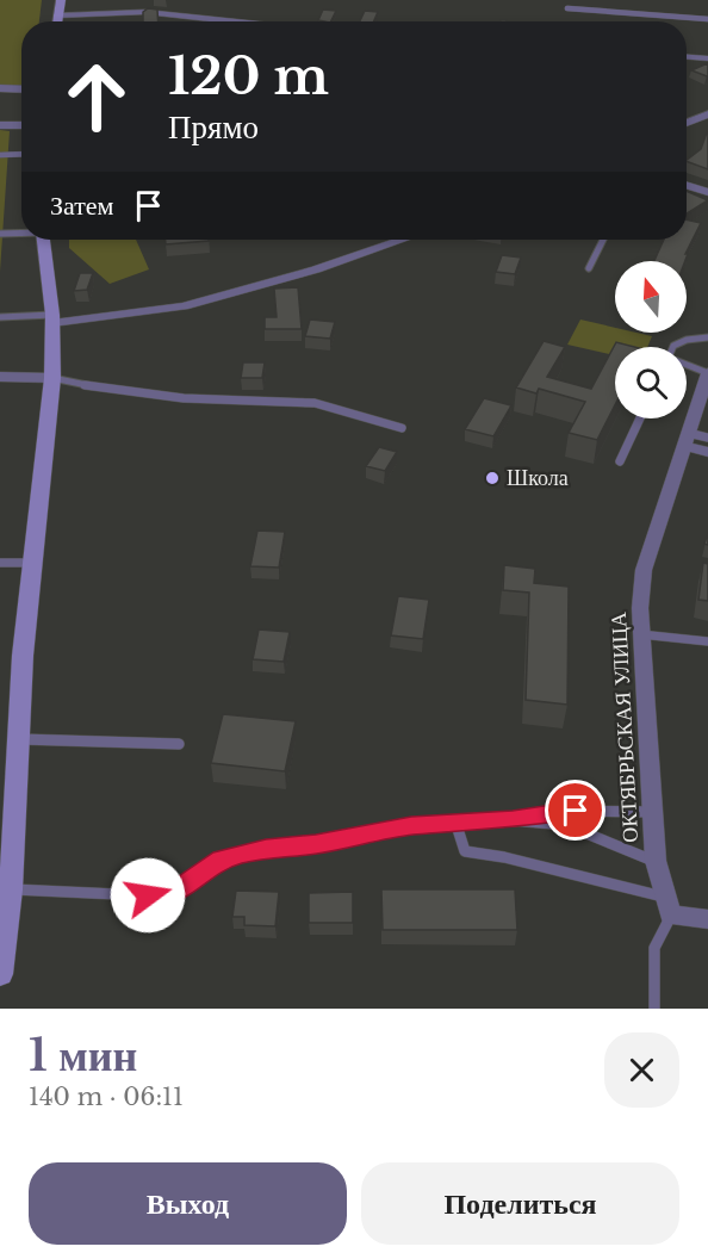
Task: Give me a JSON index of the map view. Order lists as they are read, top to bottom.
{
  "streets": {
    "street": ["ОКТЯБРЬСКАЯ УЛИЦА"]
  },
  "places": ["Школа"],
  "north": "top",
  "page": {
    "turn": ["120 m", "Прямо"],
    "then": "Затем",
    "heading": ["1 мин", "140 m · 06:11"],
    "buttons": ["Выход", "Поделиться"]
  }
}
